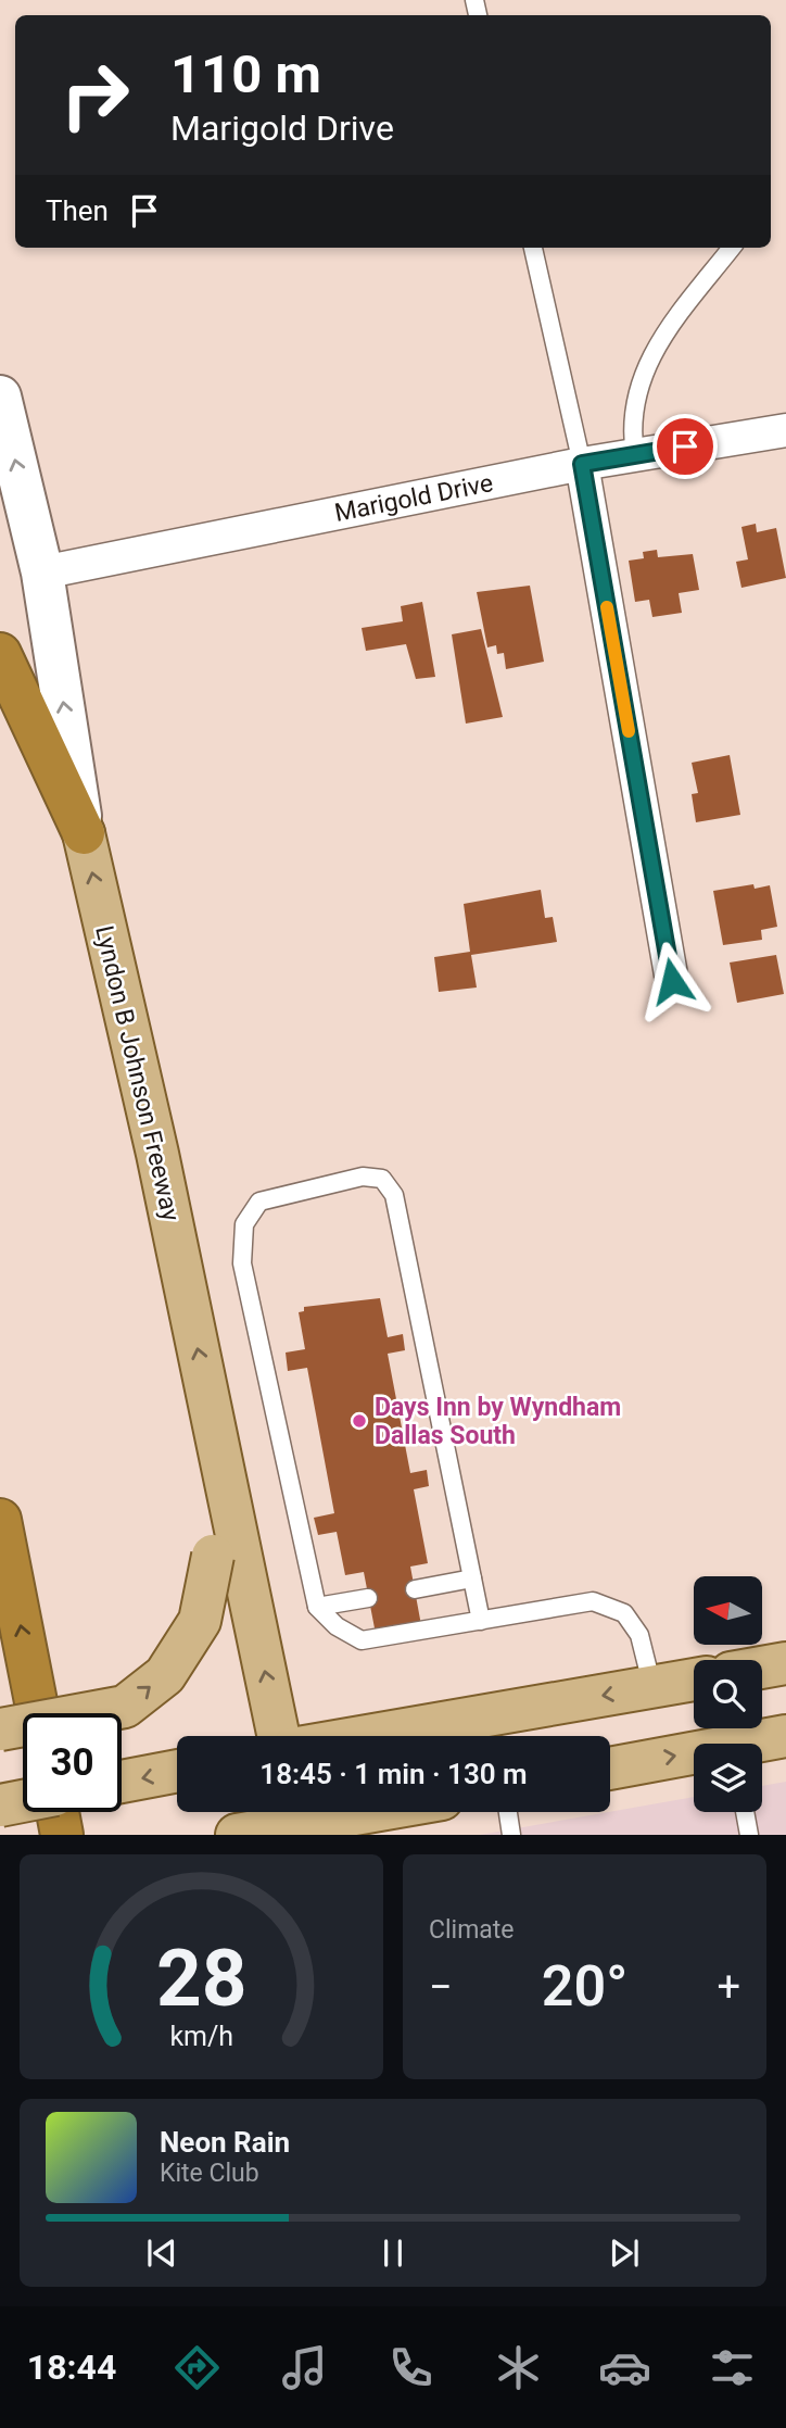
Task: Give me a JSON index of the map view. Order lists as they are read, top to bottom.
{
  "streets": {
    "main road": ["Lyndon B Johnson Freeway"],
    "street": ["Marigold Drive"]
  },
  "crossings": [
    ["Marigold Drive", "Lyndon B Johnson Freeway"]
  ],
  "one_way": ["Lyndon B Johnson Freeway"],
  "places": ["Days Inn by Wyndham Dallas South"],
  "north": "left",
  "page": {
    "turn": ["110 m", "Marigold Drive"],
    "then": "Then",
    "limit": "30",
    "trip": "18:45 · 1 min · 130 m",
    "tile": "Climate",
    "heat": ["−", "20°", "+"],
    "song": ["Neon Rain", "Kite Club"],
    "tabs": "18:44",
    "gauge": ["28", "km/h"]
  }
}
